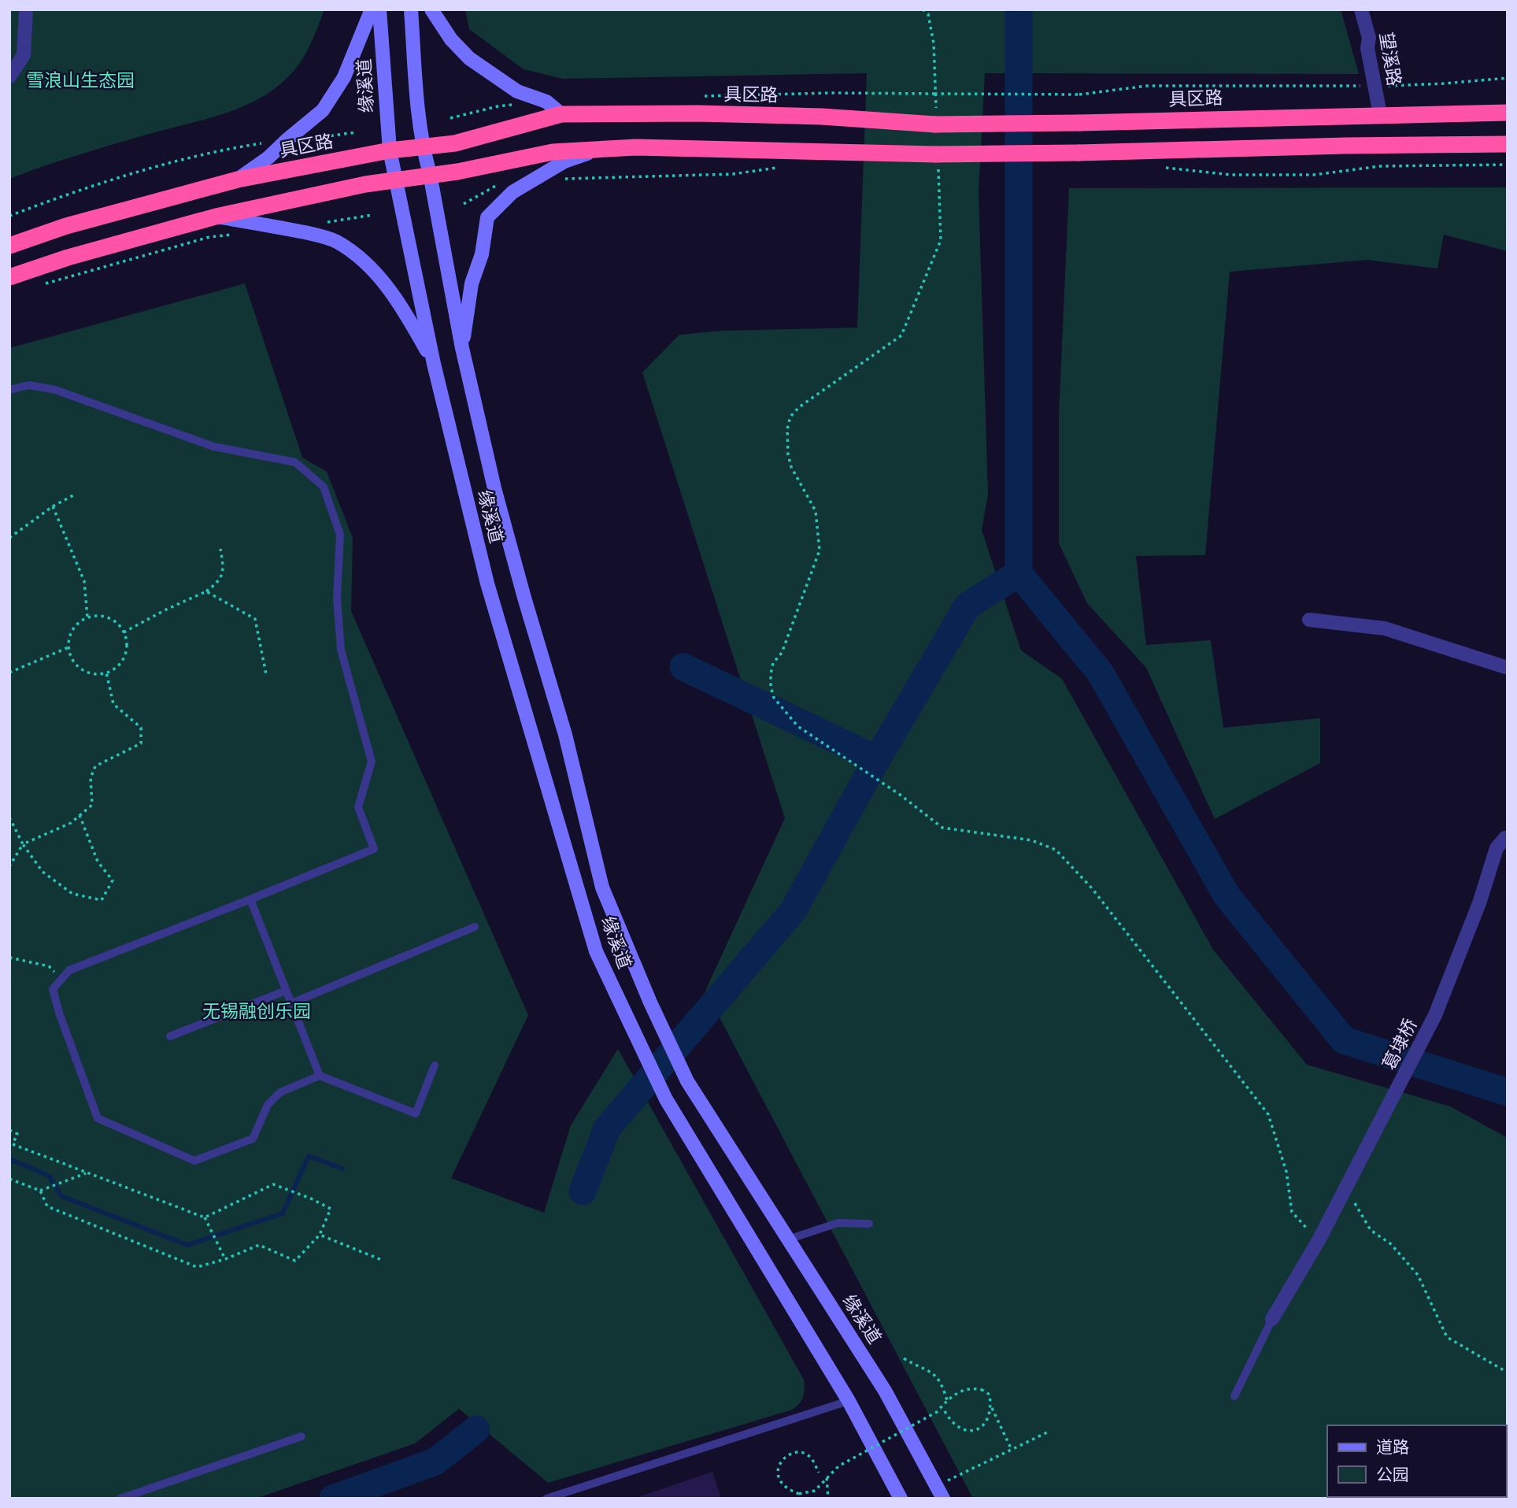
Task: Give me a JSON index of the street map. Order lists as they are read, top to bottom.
{
  "streets": {
    "highway": ["具区路"],
    "main road": ["缘溪道"],
    "street": ["望溪路", "葛埭桥"]
  },
  "crossings": [
    ["望溪路", "具区路"],
    ["缘溪道", "具区路"]
  ],
  "parks": ["雪浪山生态园", "无锡融创乐园"],
  "legend": ["道路", "公园"]
}
